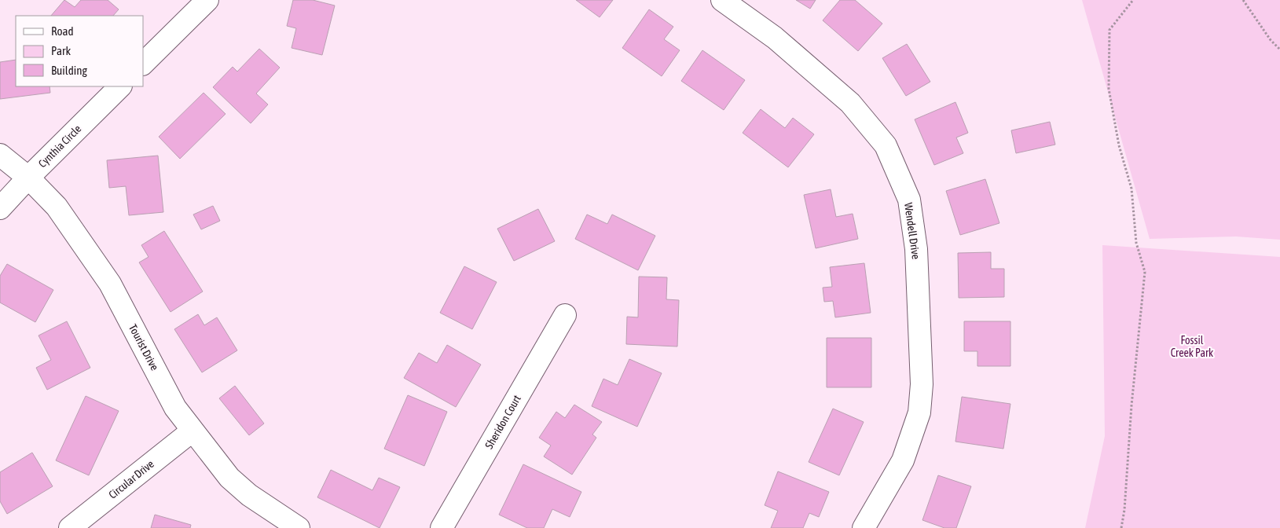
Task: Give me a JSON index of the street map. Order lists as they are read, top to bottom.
{
  "streets": {
    "street": [
      "Cynthia Circle",
      "Wendell Drive",
      "Tourist Drive",
      "Sheridon Court",
      "Circular Drive"
    ]
  },
  "crossings": [
    ["Cynthia Circle", "Tourist Drive"],
    ["Tourist Drive", "Circular Drive"]
  ],
  "parks": ["Fossil Creek Park"],
  "legend": ["Road", "Park", "Building"]
}
